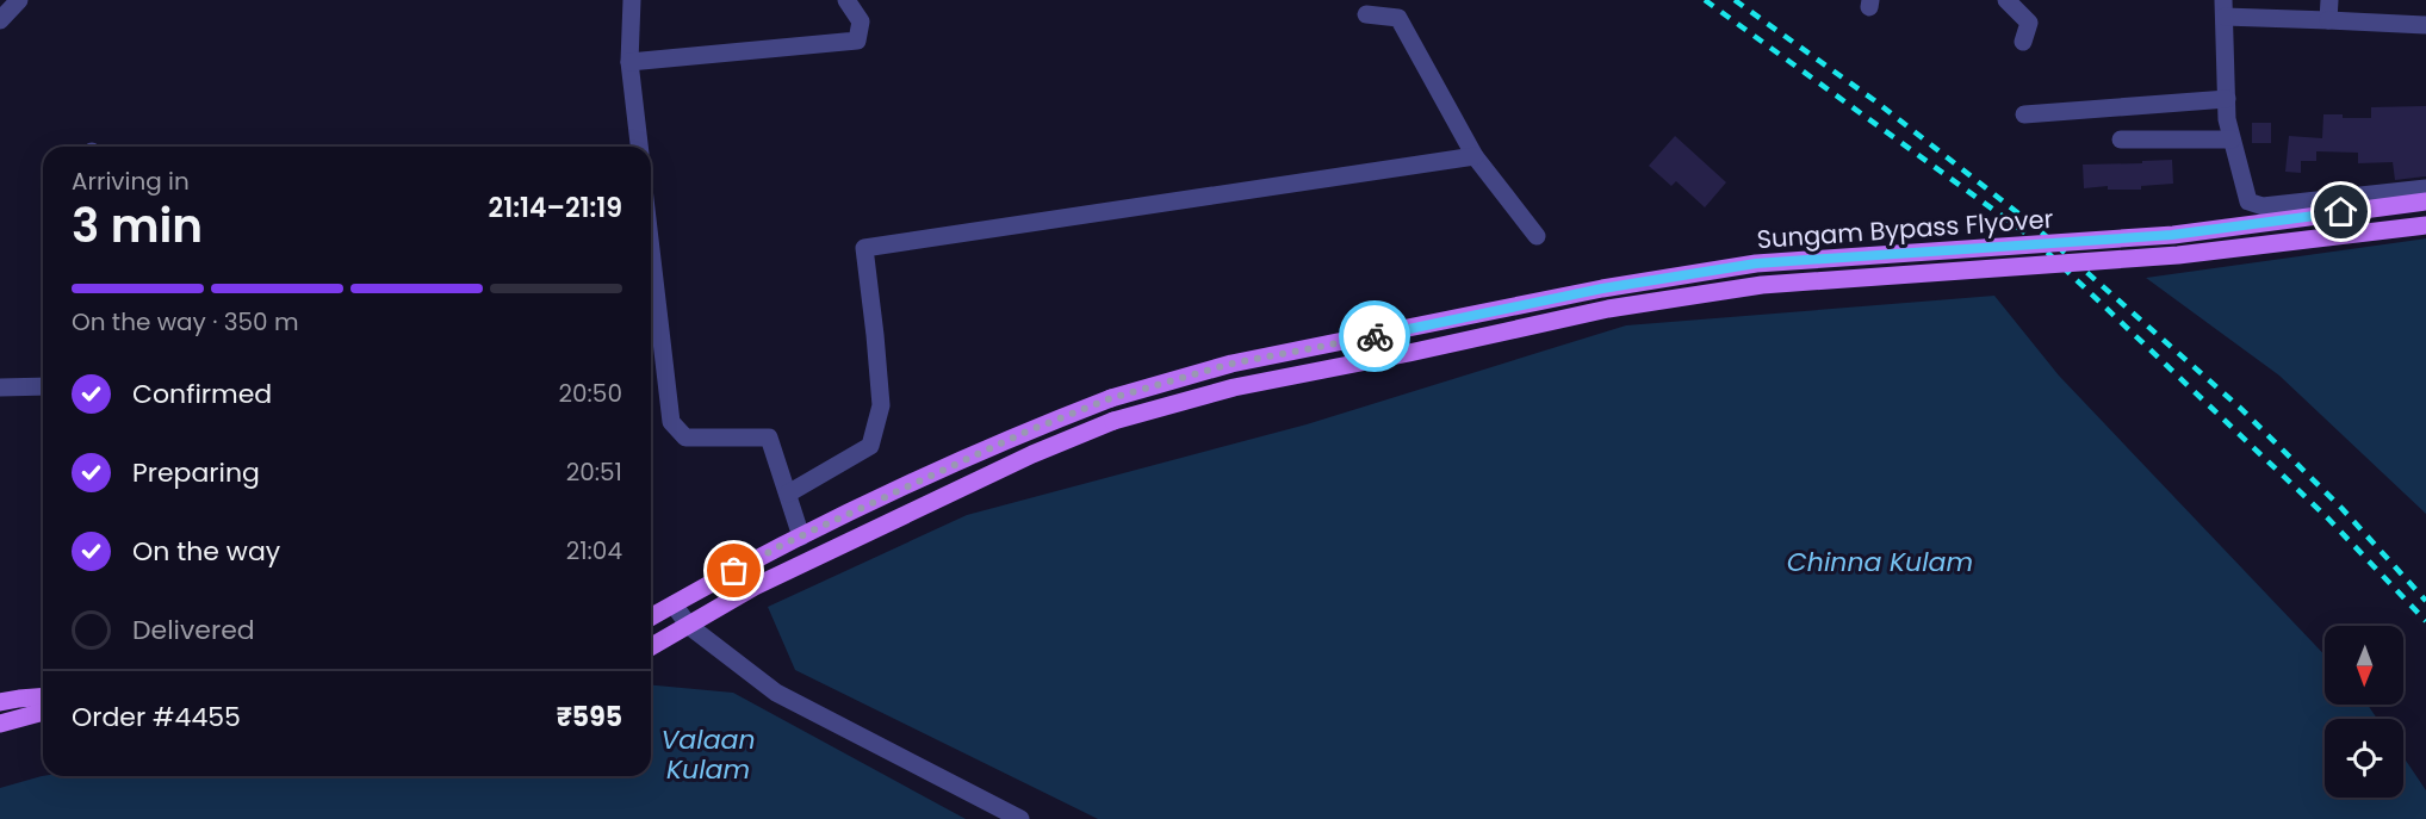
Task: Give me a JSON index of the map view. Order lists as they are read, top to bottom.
{
  "streets": {
    "main road": ["Sungam Bypass Flyover"]
  },
  "water": ["Chinna Kulam", "Valaan Kulam"],
  "north": "bottom",
  "page": {
    "heading": ["3 min", "Arriving in", "21:14–21:19"],
    "panel": ["Order #4455", "₹595"],
    "bar": "On the way · 350 m",
    "list": [
      ["Confirmed", "20:50"],
      ["Preparing", "20:51"],
      ["On the way", "21:04"],
      "Delivered"
    ]
  }
}
